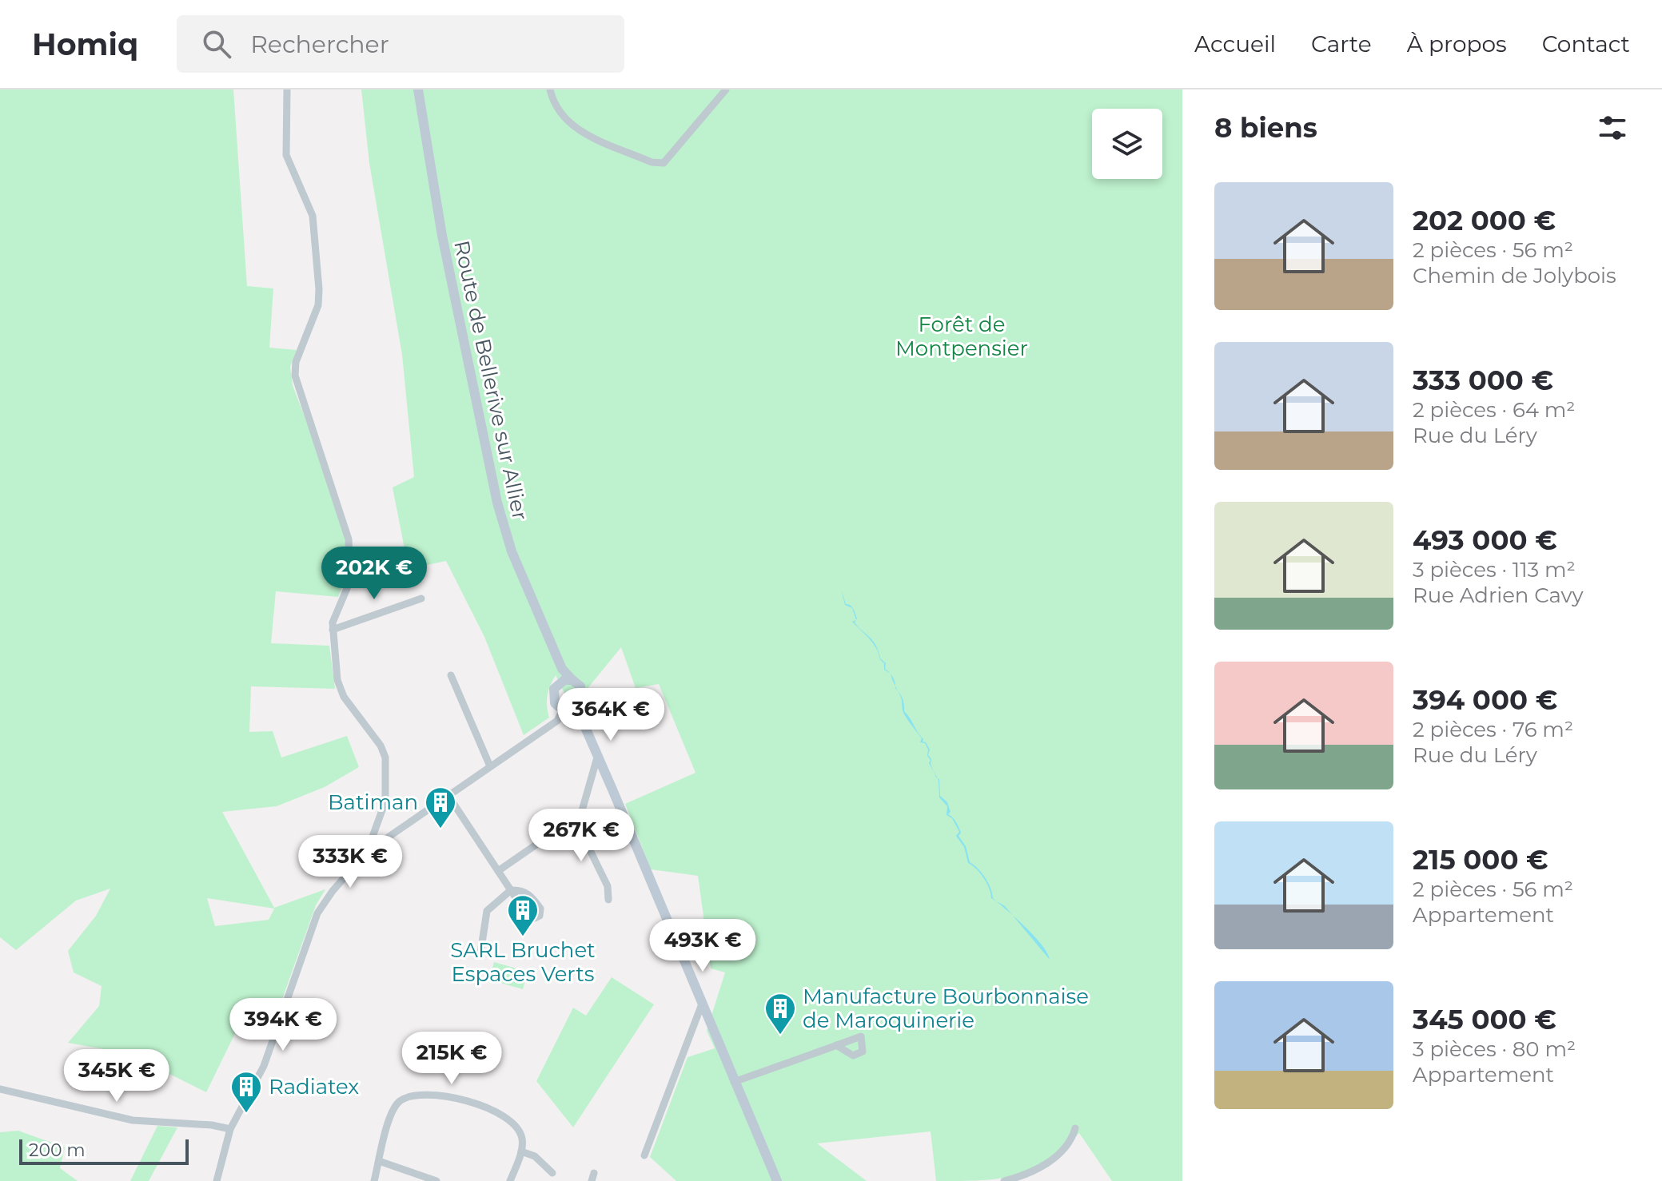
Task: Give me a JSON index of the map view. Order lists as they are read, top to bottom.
{
  "streets": {
    "main road": ["Route de Bellerive sur Allier"]
  },
  "parks": ["Forêt de Montpensier"],
  "places": {
    "building": [
      "Batiman",
      "SARL Bruchet Espaces Verts",
      "Manufacture Bourbonnaise de Maroquinerie",
      "Radiatex"
    ]
  },
  "scale_bar": "200 m",
  "page": {
    "header": "Homiq",
    "search": "Rechercher",
    "nav": [
      "Accueil",
      "Carte",
      "À propos",
      "Contact"
    ],
    "heading": "8 biens",
    "list": [
      {
        "name": "202 000 €",
        "note": "2 pièces · 56 m² · Chemin de Jolybois"
      },
      {
        "name": "333 000 €",
        "note": "2 pièces · 64 m² · Rue du Léry"
      },
      {
        "name": "493 000 €",
        "note": "3 pièces · 113 m² · Rue Adrien Cavy"
      },
      {
        "name": "394 000 €",
        "note": "2 pièces · 76 m² · Rue du Léry"
      },
      {
        "name": "215 000 €",
        "note": "2 pièces · 56 m² · Appartement"
      },
      {
        "name": "345 000 €",
        "note": "3 pièces · 80 m² · Appartement"
      }
    ],
    "price": [
      "202K €",
      "364K €",
      "267K €",
      "333K €",
      "493K €",
      "394K €",
      "215K €",
      "345K €"
    ],
    "scale": "200 m"
  }
}
